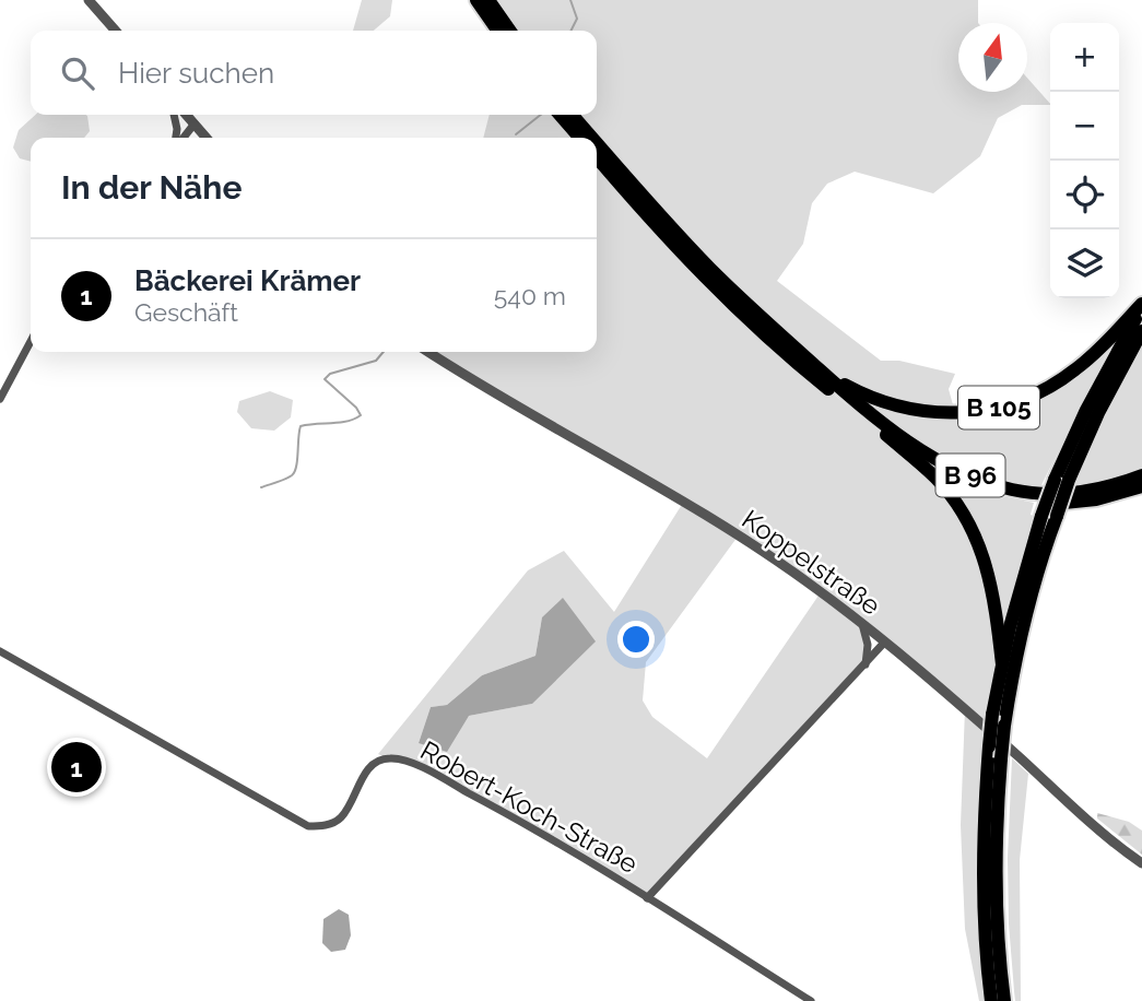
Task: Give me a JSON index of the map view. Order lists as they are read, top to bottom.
{
  "streets": {
    "highway": ["B 105", "B 96"],
    "street": ["Koppelstraße", "Robert-Koch-Straße"]
  },
  "crossings": [
    ["B 105", "B 96"]
  ],
  "north": "top",
  "page": {
    "map_buttons": ["+", "−"],
    "search": "Hier suchen",
    "heading": "In der Nähe",
    "list": [
      {
        "mark": "1",
        "name": "Bäckerei Krämer",
        "note": "Geschäft",
        "value": "540 m"
      }
    ],
    "pins": "1"
  }
}
